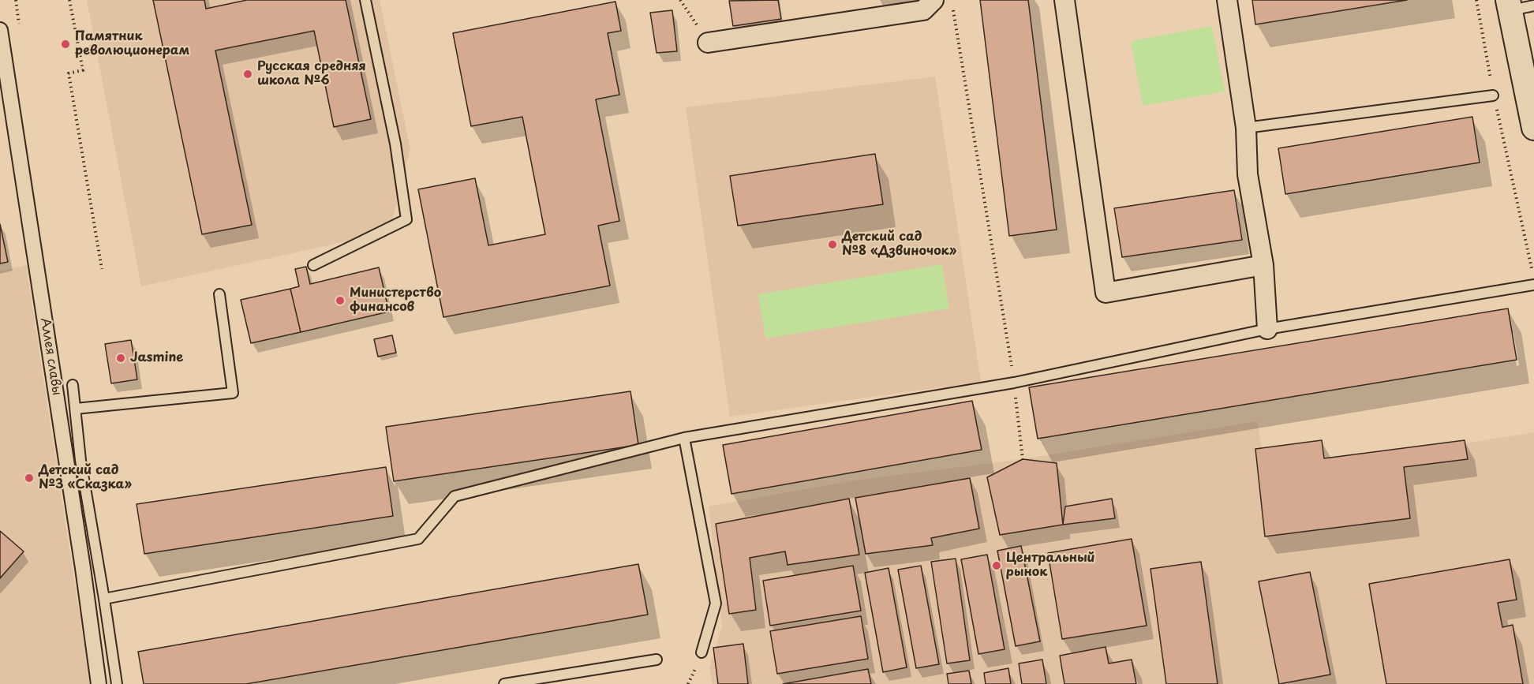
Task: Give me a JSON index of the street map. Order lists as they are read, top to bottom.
{
  "streets": {
    "street": ["Аллея славы"]
  },
  "places": [
    "Памятник революционерам",
    "Русская средняя школа №6",
    "Детский сад №8 «Дзвиночок»",
    "Министерство финансов",
    "Jasmine",
    "Детский сад №3 «Сказка»",
    "Центральный рынок"
  ]
}
